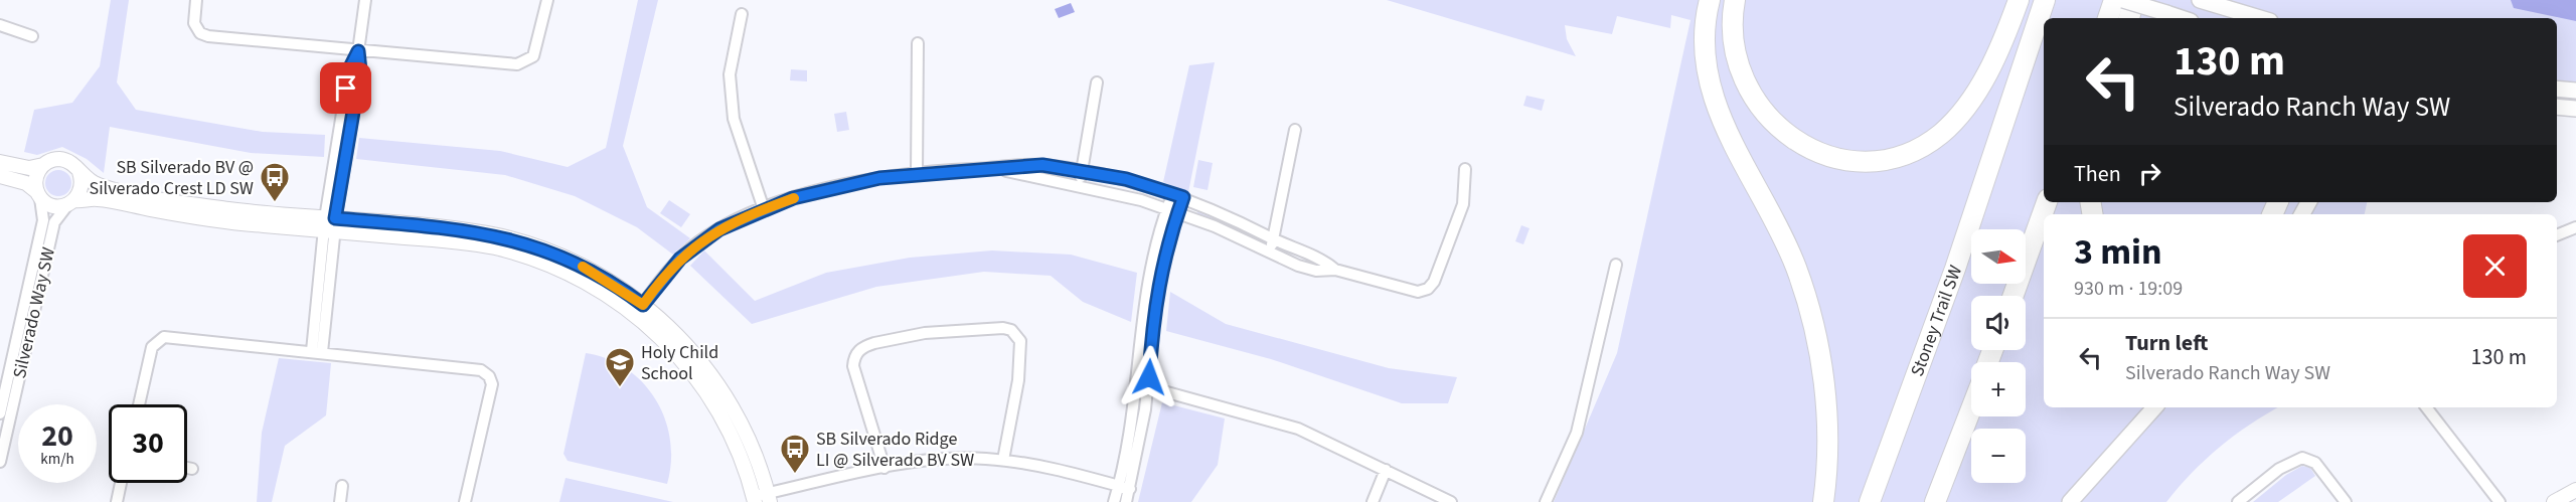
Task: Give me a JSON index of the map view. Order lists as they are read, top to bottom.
{
  "streets": {
    "highway": ["Stoney Trail SW"],
    "street": ["Silverado Way SW"]
  },
  "places": {
    "bus stop": ["SB Silverado BV @ Silverado Crest LD SW", "SB Silverado Ridge LI @ Silverado BV SW"],
    "school or university": ["Holy Child School"]
  },
  "north": "right",
  "page": {
    "turn": ["130 m", "Silverado Ranch Way SW"],
    "then": "Then",
    "heading": ["3 min", "930 m · 19:09"],
    "map_buttons": ["+", "−"],
    "list": [
      {
        "name": "Turn left",
        "note": "Silverado Ranch Way SW",
        "value": "130 m"
      }
    ],
    "speed": "20 km/h",
    "limit": "30"
  }
}
